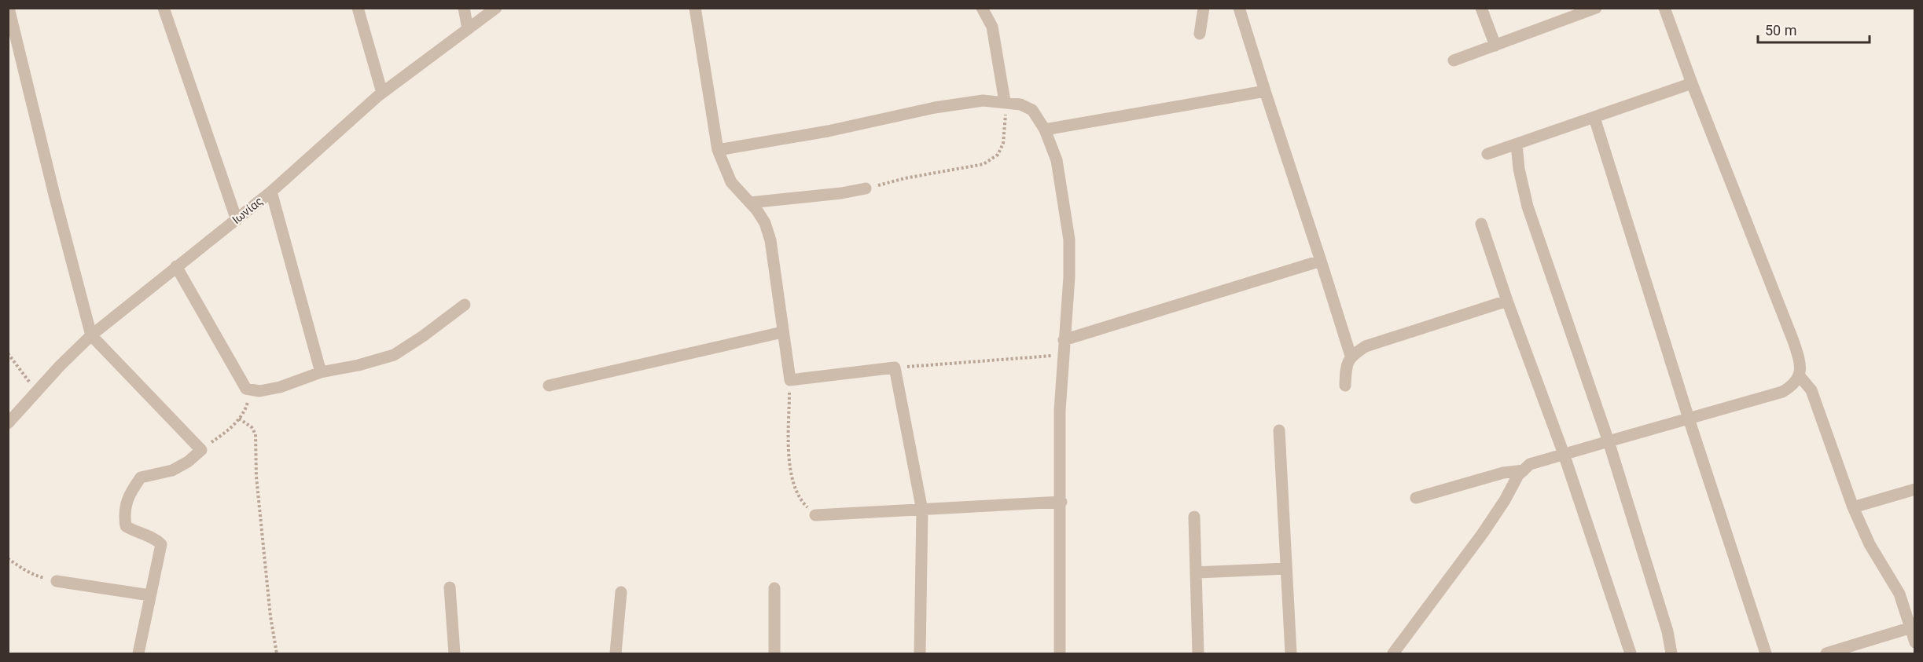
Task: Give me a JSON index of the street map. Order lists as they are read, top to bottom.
{
  "streets": {
    "street": ["Ιωνίας"]
  },
  "scale_bar": "50 m"
}
